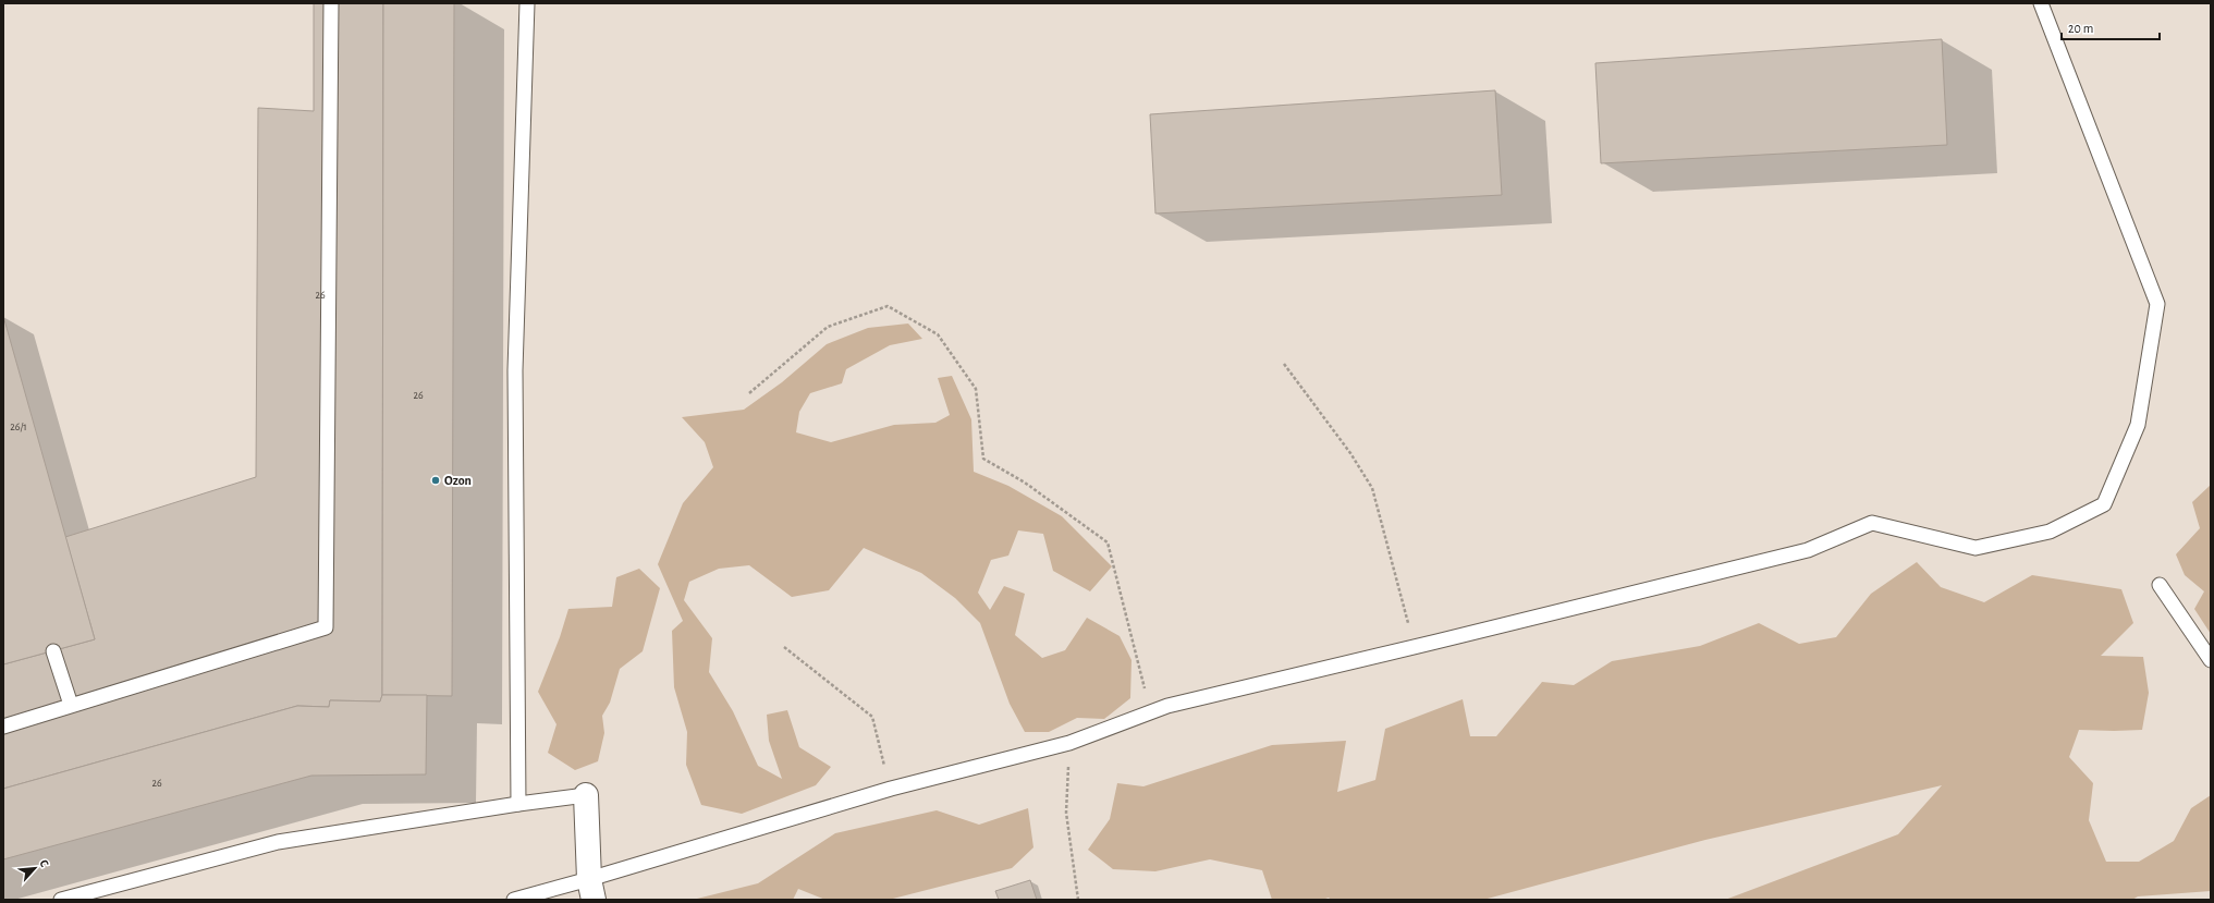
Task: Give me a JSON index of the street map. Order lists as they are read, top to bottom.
{
  "places": ["Ozon"],
  "house_numbers": [
    "26",
    "26",
    "26/1",
    "26"
  ],
  "scale_bar": "20 m",
  "north": "top right"
}
